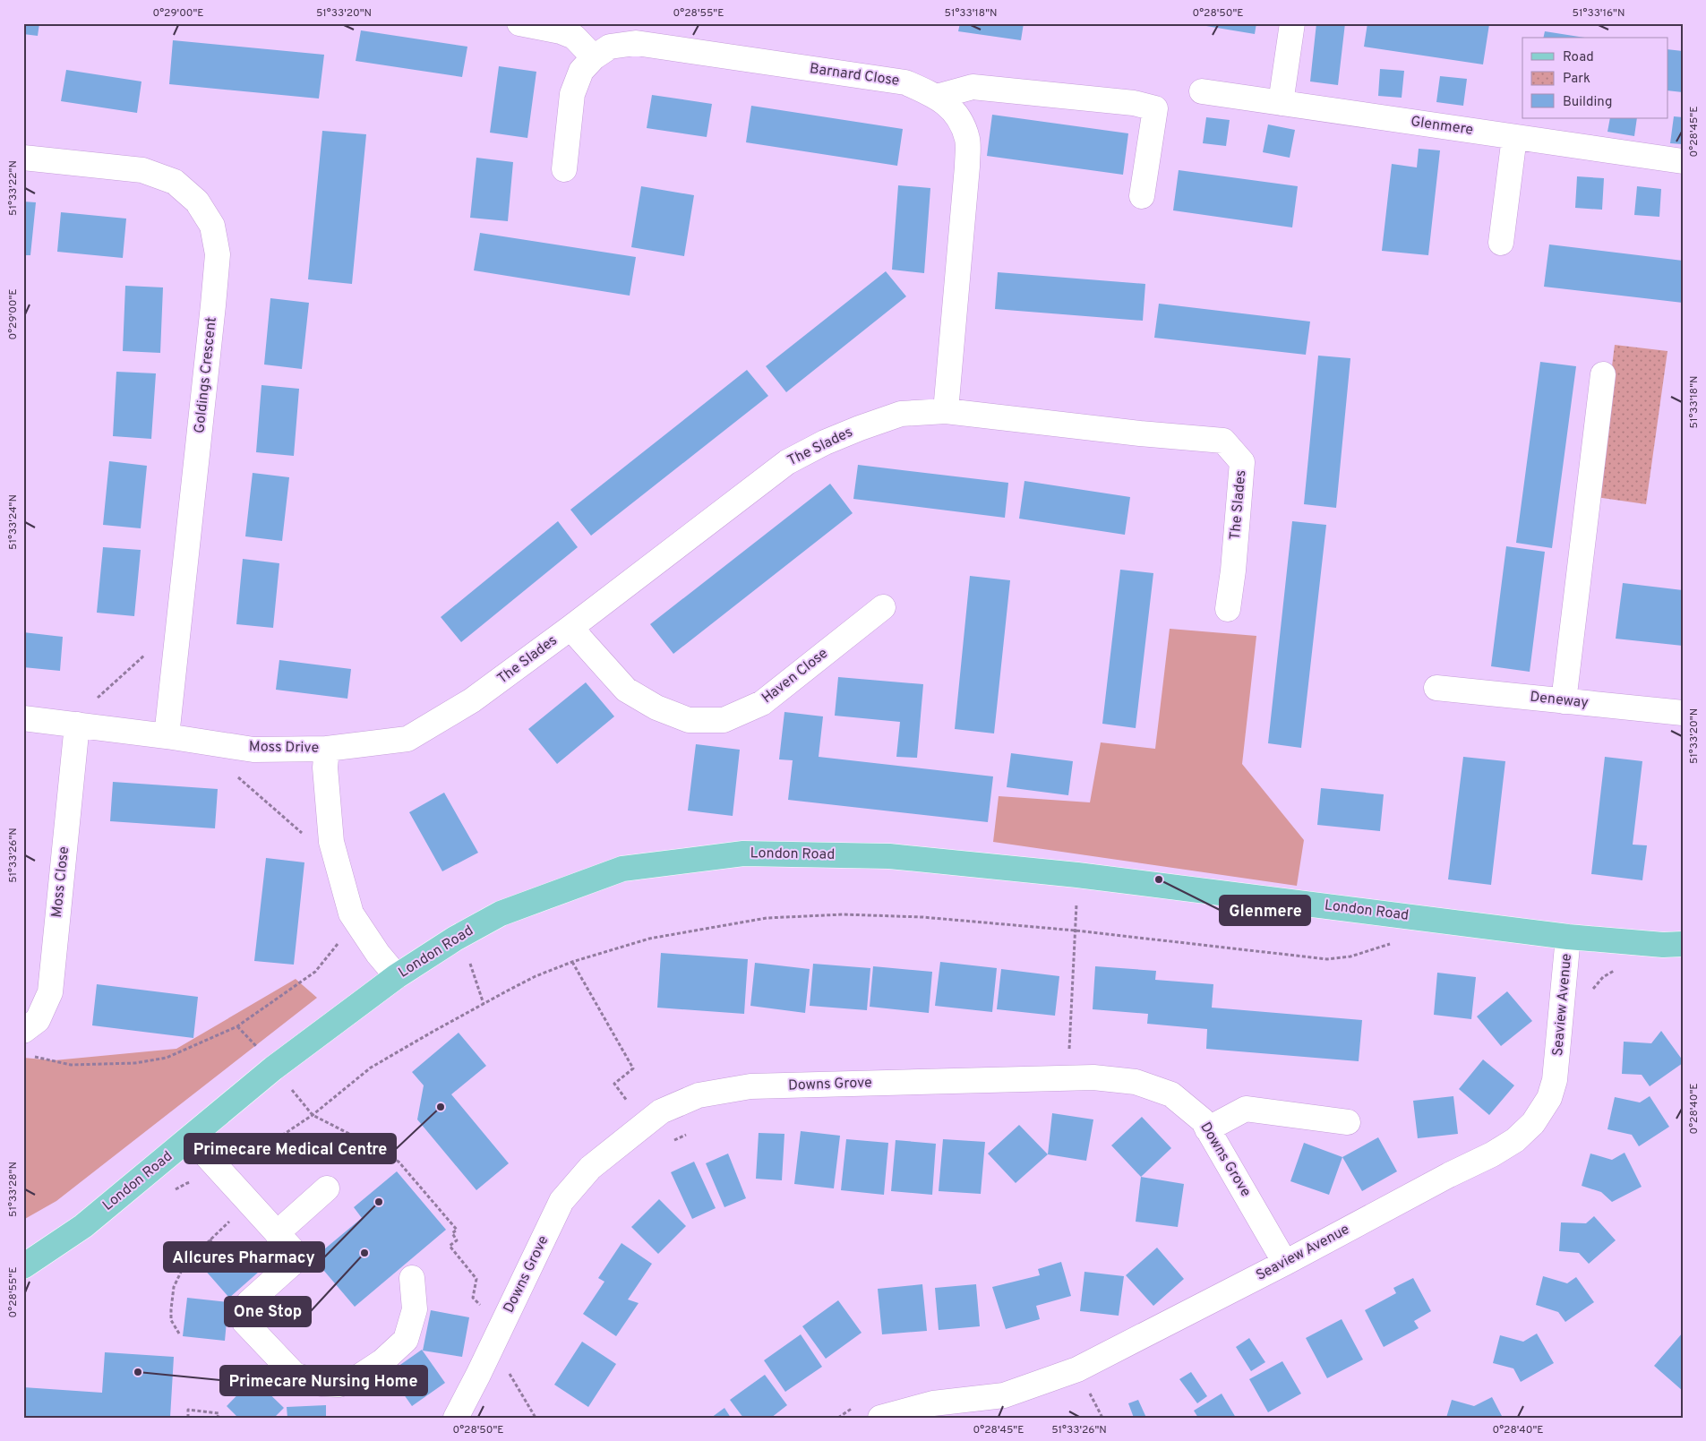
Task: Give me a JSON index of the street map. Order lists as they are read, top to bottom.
{
  "streets": {
    "main road": ["London Road"],
    "street": [
      "Barnard Close",
      "Glenmere",
      "Goldings Crescent",
      "The Slades",
      "Haven Close",
      "Deneway",
      "Moss Drive",
      "Moss Close",
      "Seaview Avenue",
      "Downs Grove"
    ]
  },
  "crossings": [
    ["Barnard Close", "The Slades"],
    ["Goldings Crescent", "Moss Drive"],
    ["The Slades", "Haven Close"],
    ["The Slades", "Moss Drive"],
    ["Moss Drive", "London Road"],
    ["Moss Drive", "Moss Close"],
    ["London Road", "Seaview Avenue"],
    ["Seaview Avenue", "Downs Grove"]
  ],
  "places": [
    "Glenmere",
    "Primecare Medical Centre",
    "Allcures Pharmacy",
    "One Stop",
    "Primecare Nursing Home"
  ],
  "legend": ["Road", "Park", "Building"],
  "coordinates": [
    "0°29'00\"E",
    "51°33'20\"N",
    "0°28'55\"E",
    "51°33'18\"N",
    "0°28'50\"E",
    "51°33'16\"N",
    "0°28'45\"E",
    "51°33'22\"N",
    "51°33'24\"N",
    "51°33'26\"N",
    "0°28'40\"E",
    "51°33'28\"N"
  ]
}
